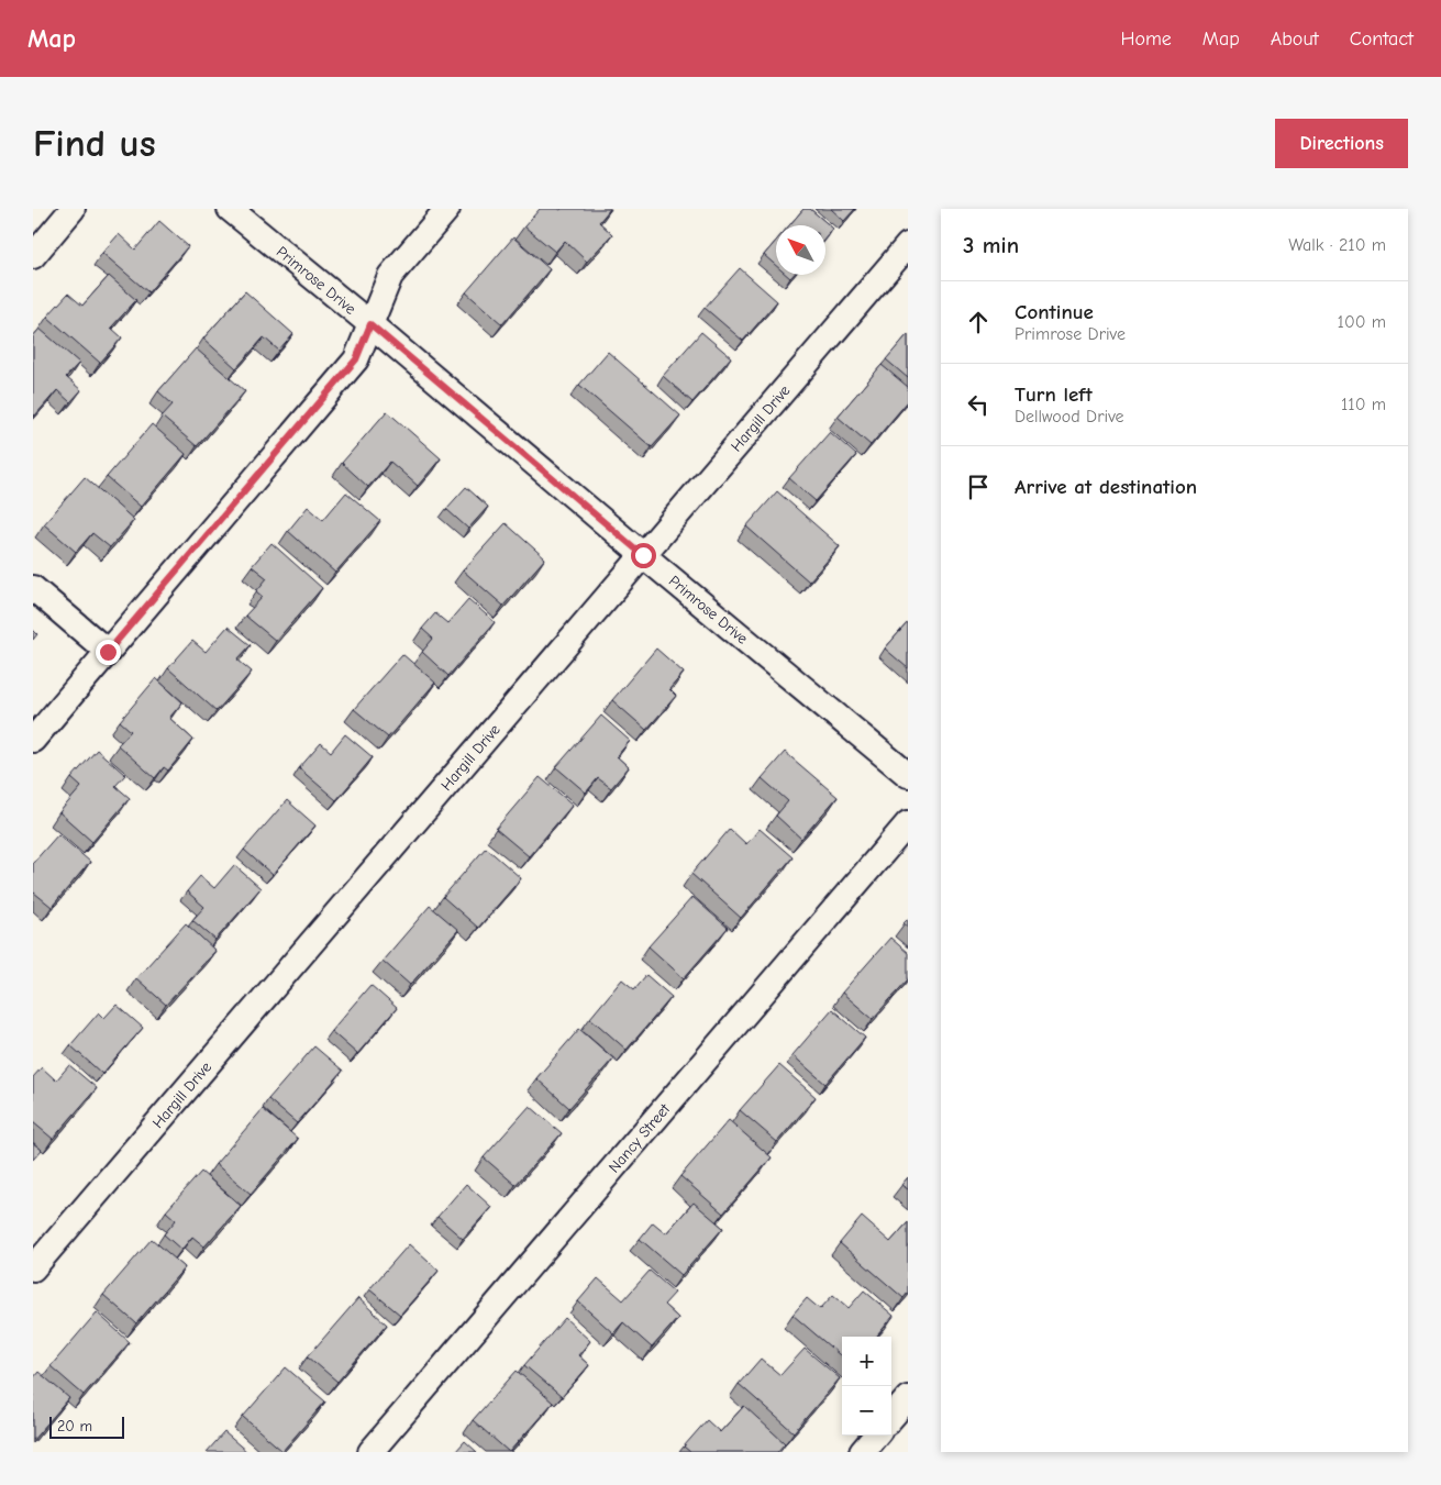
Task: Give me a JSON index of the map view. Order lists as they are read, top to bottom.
{
  "streets": {
    "street": ["Primrose Drive", "Hargill Drive", "Nancy Street"]
  },
  "crossings": [
    ["Primrose Drive", "Hargill Drive"]
  ],
  "scale_bar": "20 m",
  "north": "top left",
  "page": {
    "header": "Map",
    "nav": [
      "Home",
      "Map",
      "About",
      "Contact"
    ],
    "buttons": "Directions",
    "title": "Find us",
    "heading": ["3 min", "Walk · 210 m"],
    "list": [
      ["Continue", "Primrose Drive", "100 m"],
      ["Turn left", "Dellwood Drive", "110 m"],
      "Arrive at destination"
    ],
    "map_buttons": ["+", "−"],
    "scale": "20 m"
  }
}
